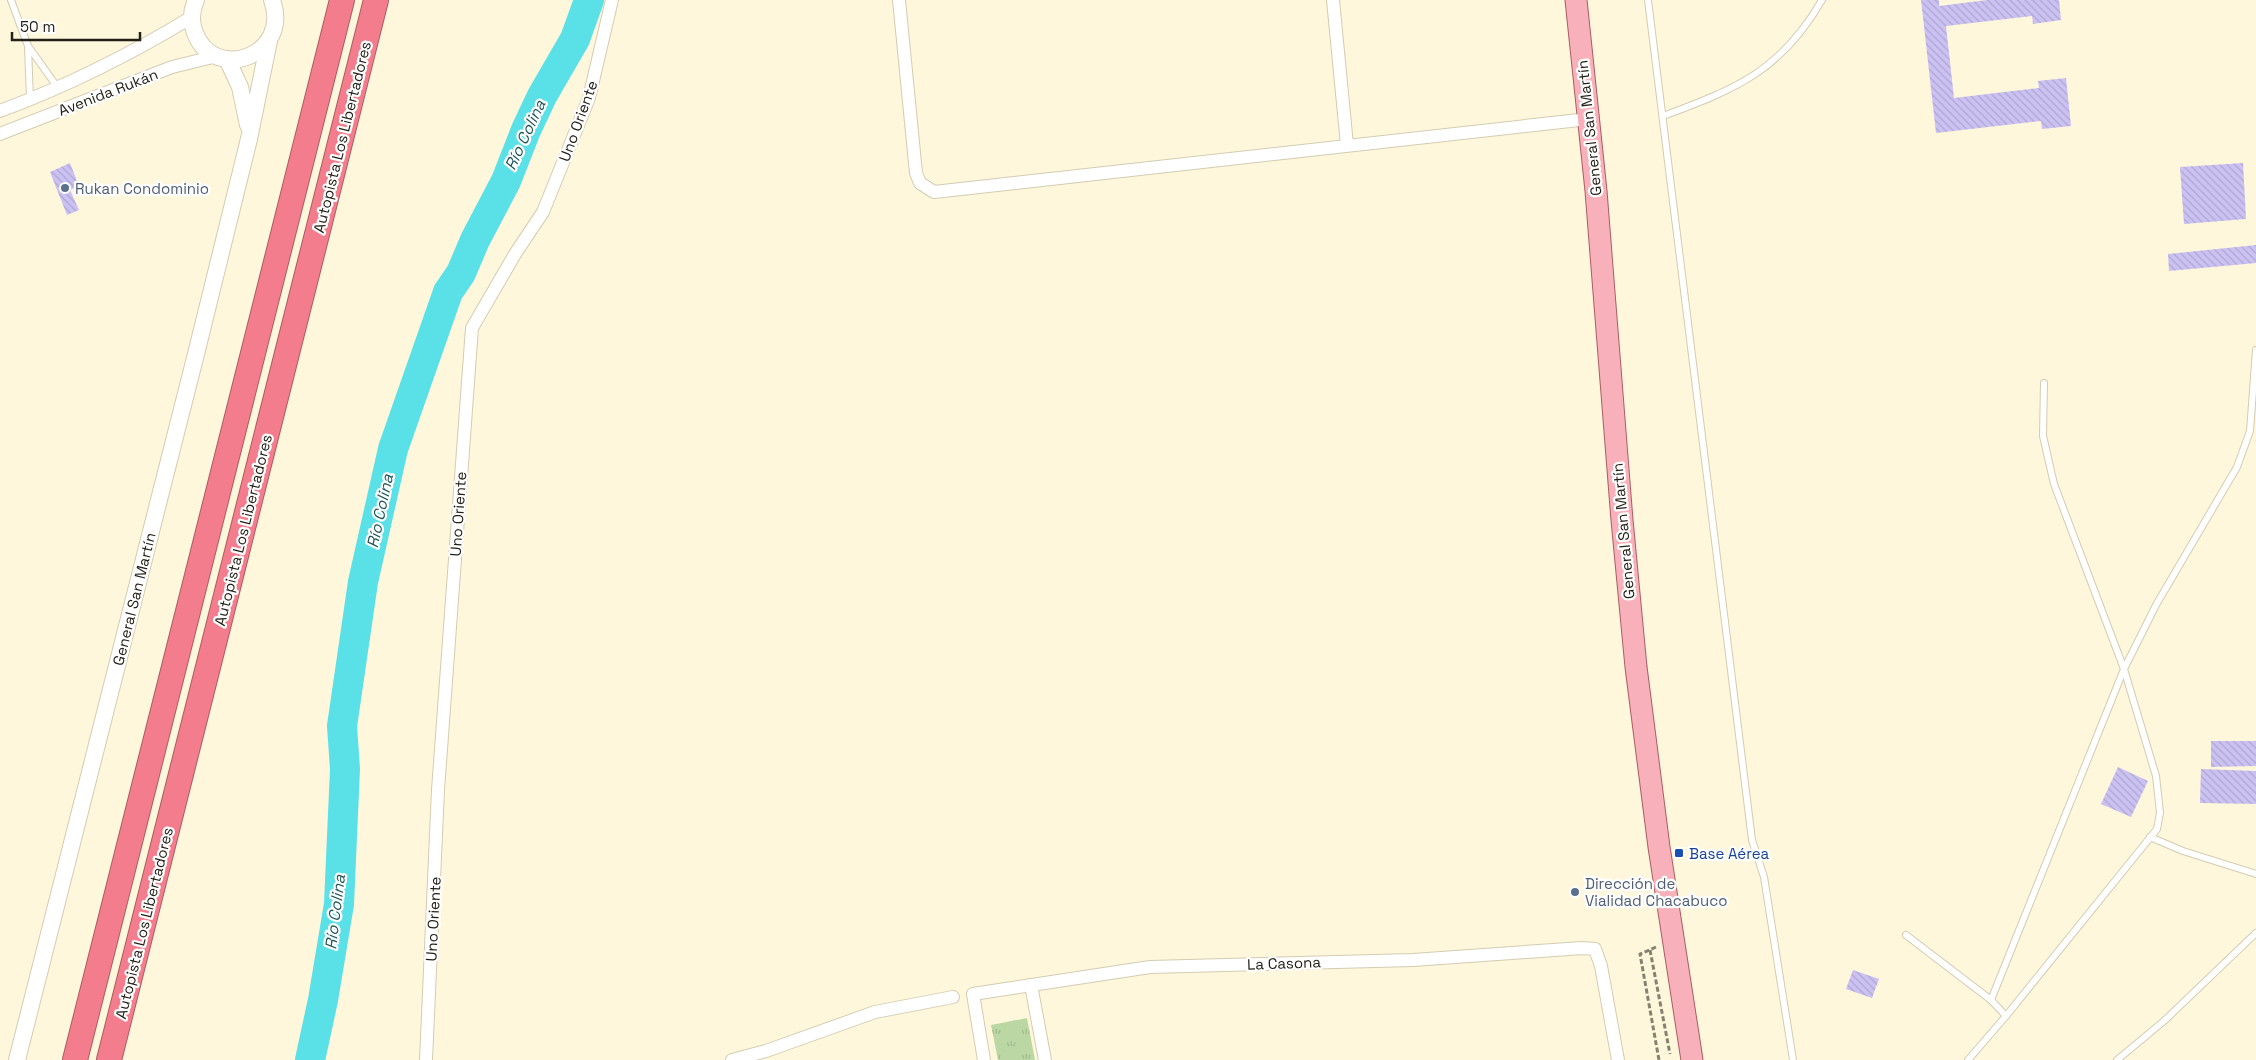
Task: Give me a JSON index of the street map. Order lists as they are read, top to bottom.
{
  "streets": {
    "highway": ["Autopista Los Libertadores"],
    "main road": ["General San Martín"],
    "street": ["Avenida Rukán", "Uno Oriente", "La Casona"]
  },
  "crossings": [
    ["Avenida Rukán", "General San Martín"]
  ],
  "water": ["Río Colina"],
  "places": {
    "other": ["Rukan Condominio", "Dirección de Vialidad Chacabuco"],
    "transit": ["Base Aérea"]
  },
  "scale_bar": "50 m"
}
